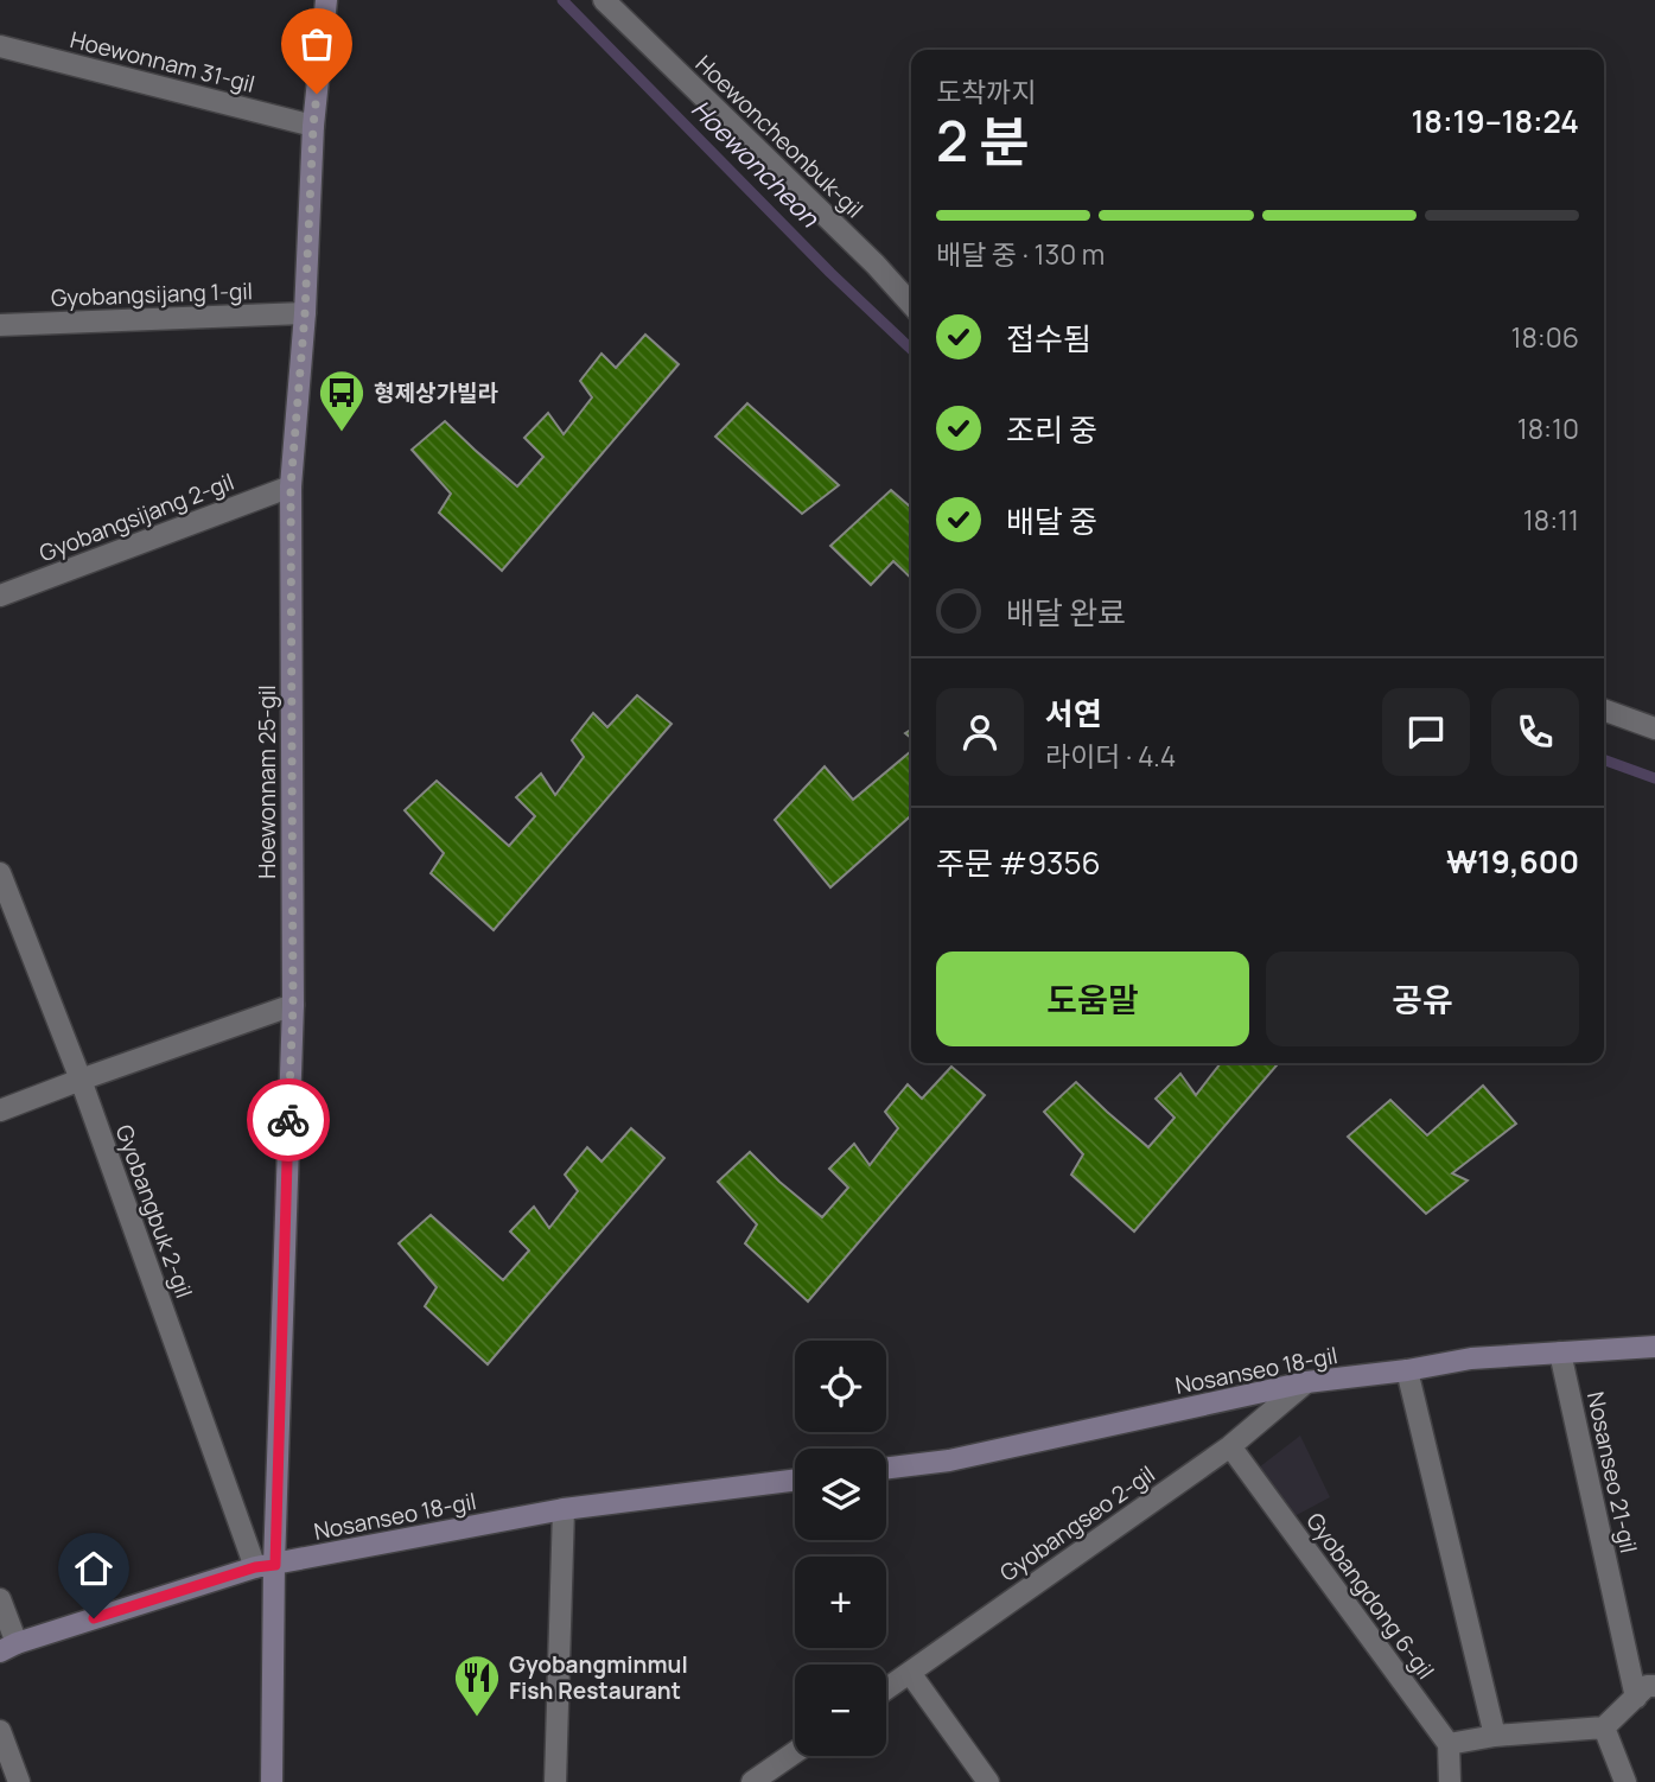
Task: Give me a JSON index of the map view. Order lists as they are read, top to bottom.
{
  "streets": {
    "main road": ["Hoewonnam 25-gil", "Nosanseo 18-gil"],
    "street": [
      "Hoewonnam 31-gil",
      "Hoewoncheonbuk-gil",
      "Gyobangsijang 1-gil",
      "Gyobangsijang 2-gil",
      "Gyobangbuk 2-gil",
      "Nosanseo 21-gil",
      "Gyobangseo 2-gil",
      "Gyobangdong 6-gil"
    ]
  },
  "crossings": [
    ["Hoewonnam 31-gil", "Hoewonnam 25-gil"],
    ["Gyobangsijang 1-gil", "Hoewonnam 25-gil"],
    ["Gyobangsijang 2-gil", "Hoewonnam 25-gil"],
    ["Hoewonnam 25-gil", "Gyobangbuk 2-gil"],
    ["Hoewonnam 25-gil", "Nosanseo 18-gil"],
    ["Gyobangbuk 2-gil", "Nosanseo 18-gil"],
    ["Nosanseo 18-gil", "Nosanseo 21-gil"],
    ["Nosanseo 18-gil", "Gyobangseo 2-gil"],
    ["Gyobangseo 2-gil", "Gyobangdong 6-gil"]
  ],
  "water": ["Hoewoncheon"],
  "places": {
    "bus stop": ["형제상가빌라"],
    "restaurant": ["Gyobangminmul Fish Restaurant"]
  },
  "page": {
    "heading": ["2 분", "도착까지", "18:19–18:24"],
    "panel": [
      "서연",
      "라이더 · 4.4",
      "주문 #9356",
      "₩19,600"
    ],
    "bar": "배달 중 · 130 m",
    "list": [
      ["접수됨", "18:06"],
      ["조리 중", "18:10"],
      ["배달 중", "18:11"],
      "배달 완료"
    ],
    "buttons": ["도움말", "공유"],
    "map_buttons": ["+", "−"]
  }
}
